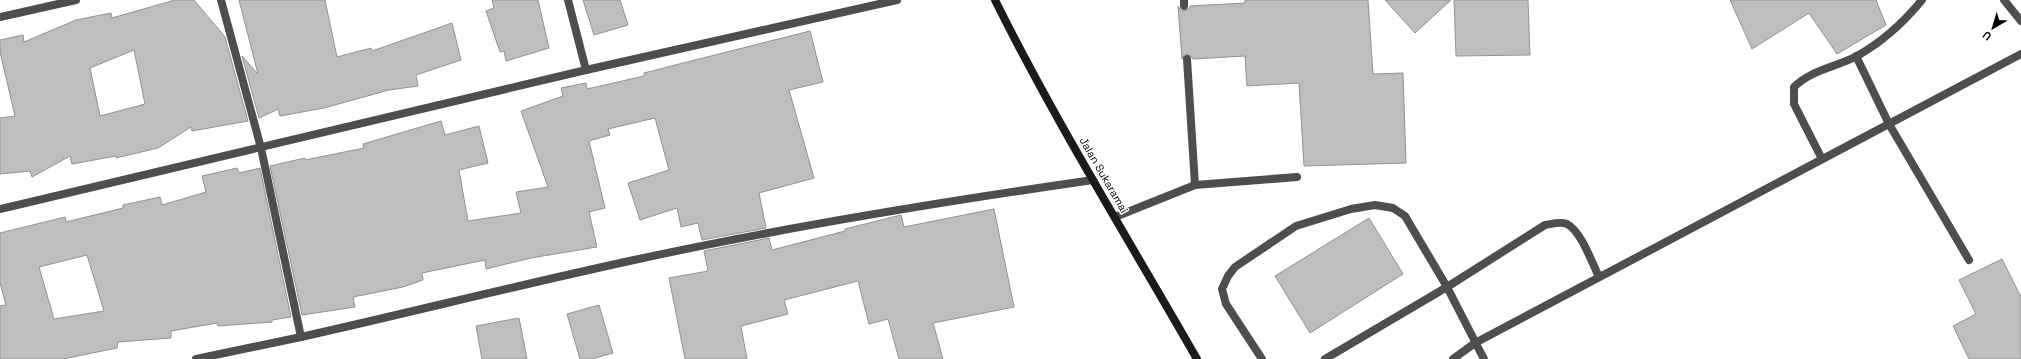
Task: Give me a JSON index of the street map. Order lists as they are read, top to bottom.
{
  "streets": {
    "street": ["Jalan Sukaramai"]
  },
  "north": "bottom left"
}
